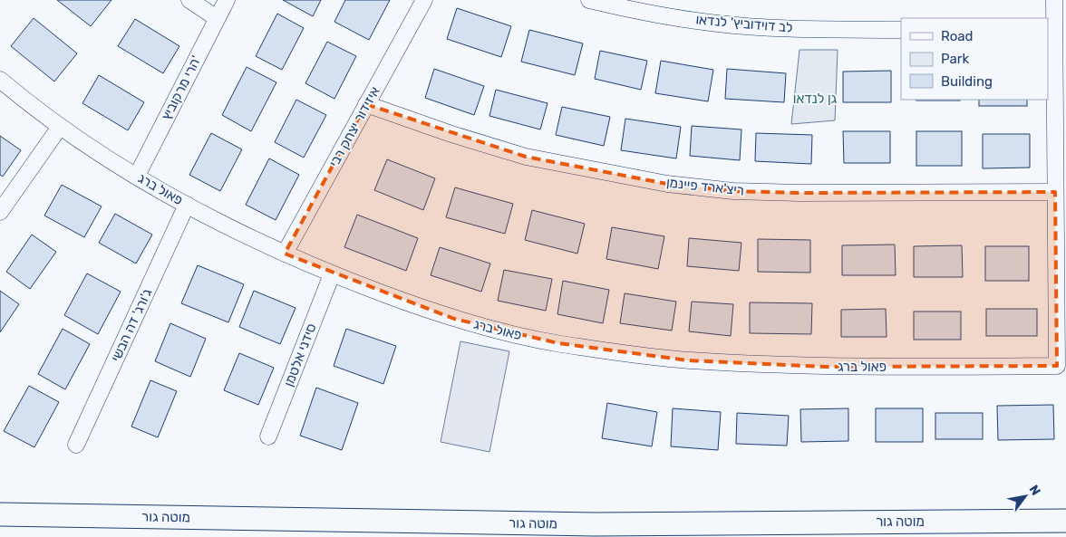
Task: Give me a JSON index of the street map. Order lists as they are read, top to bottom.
{
  "streets": {
    "main road": ["מוטה גור"],
    "street": [
      "לב דוידוביץ' לנדאו",
      "הרי מרקוביץ'",
      "איזידור יצחק רבי",
      "ריצ'ארד פיינמן",
      "פאול ברג",
      "ג'ורג' דה הבשי",
      "סידני אלטמן"
    ]
  },
  "crossings": [
    ["הרי מרקוביץ'", "פאול ברג"],
    ["איזידור יצחק רבי", "ריצ'ארד פיינמן"],
    ["איזידור יצחק רבי", "פאול ברג"],
    ["ריצ'ארד פיינמן", "פאול ברג"],
    ["פאול ברג", "ג'ורג' דה הבשי"],
    ["פאול ברג", "סידני אלטמן"]
  ],
  "parks": ["גן לנדאו"],
  "legend": ["Road", "Park", "Building"],
  "north": "top right"
}
